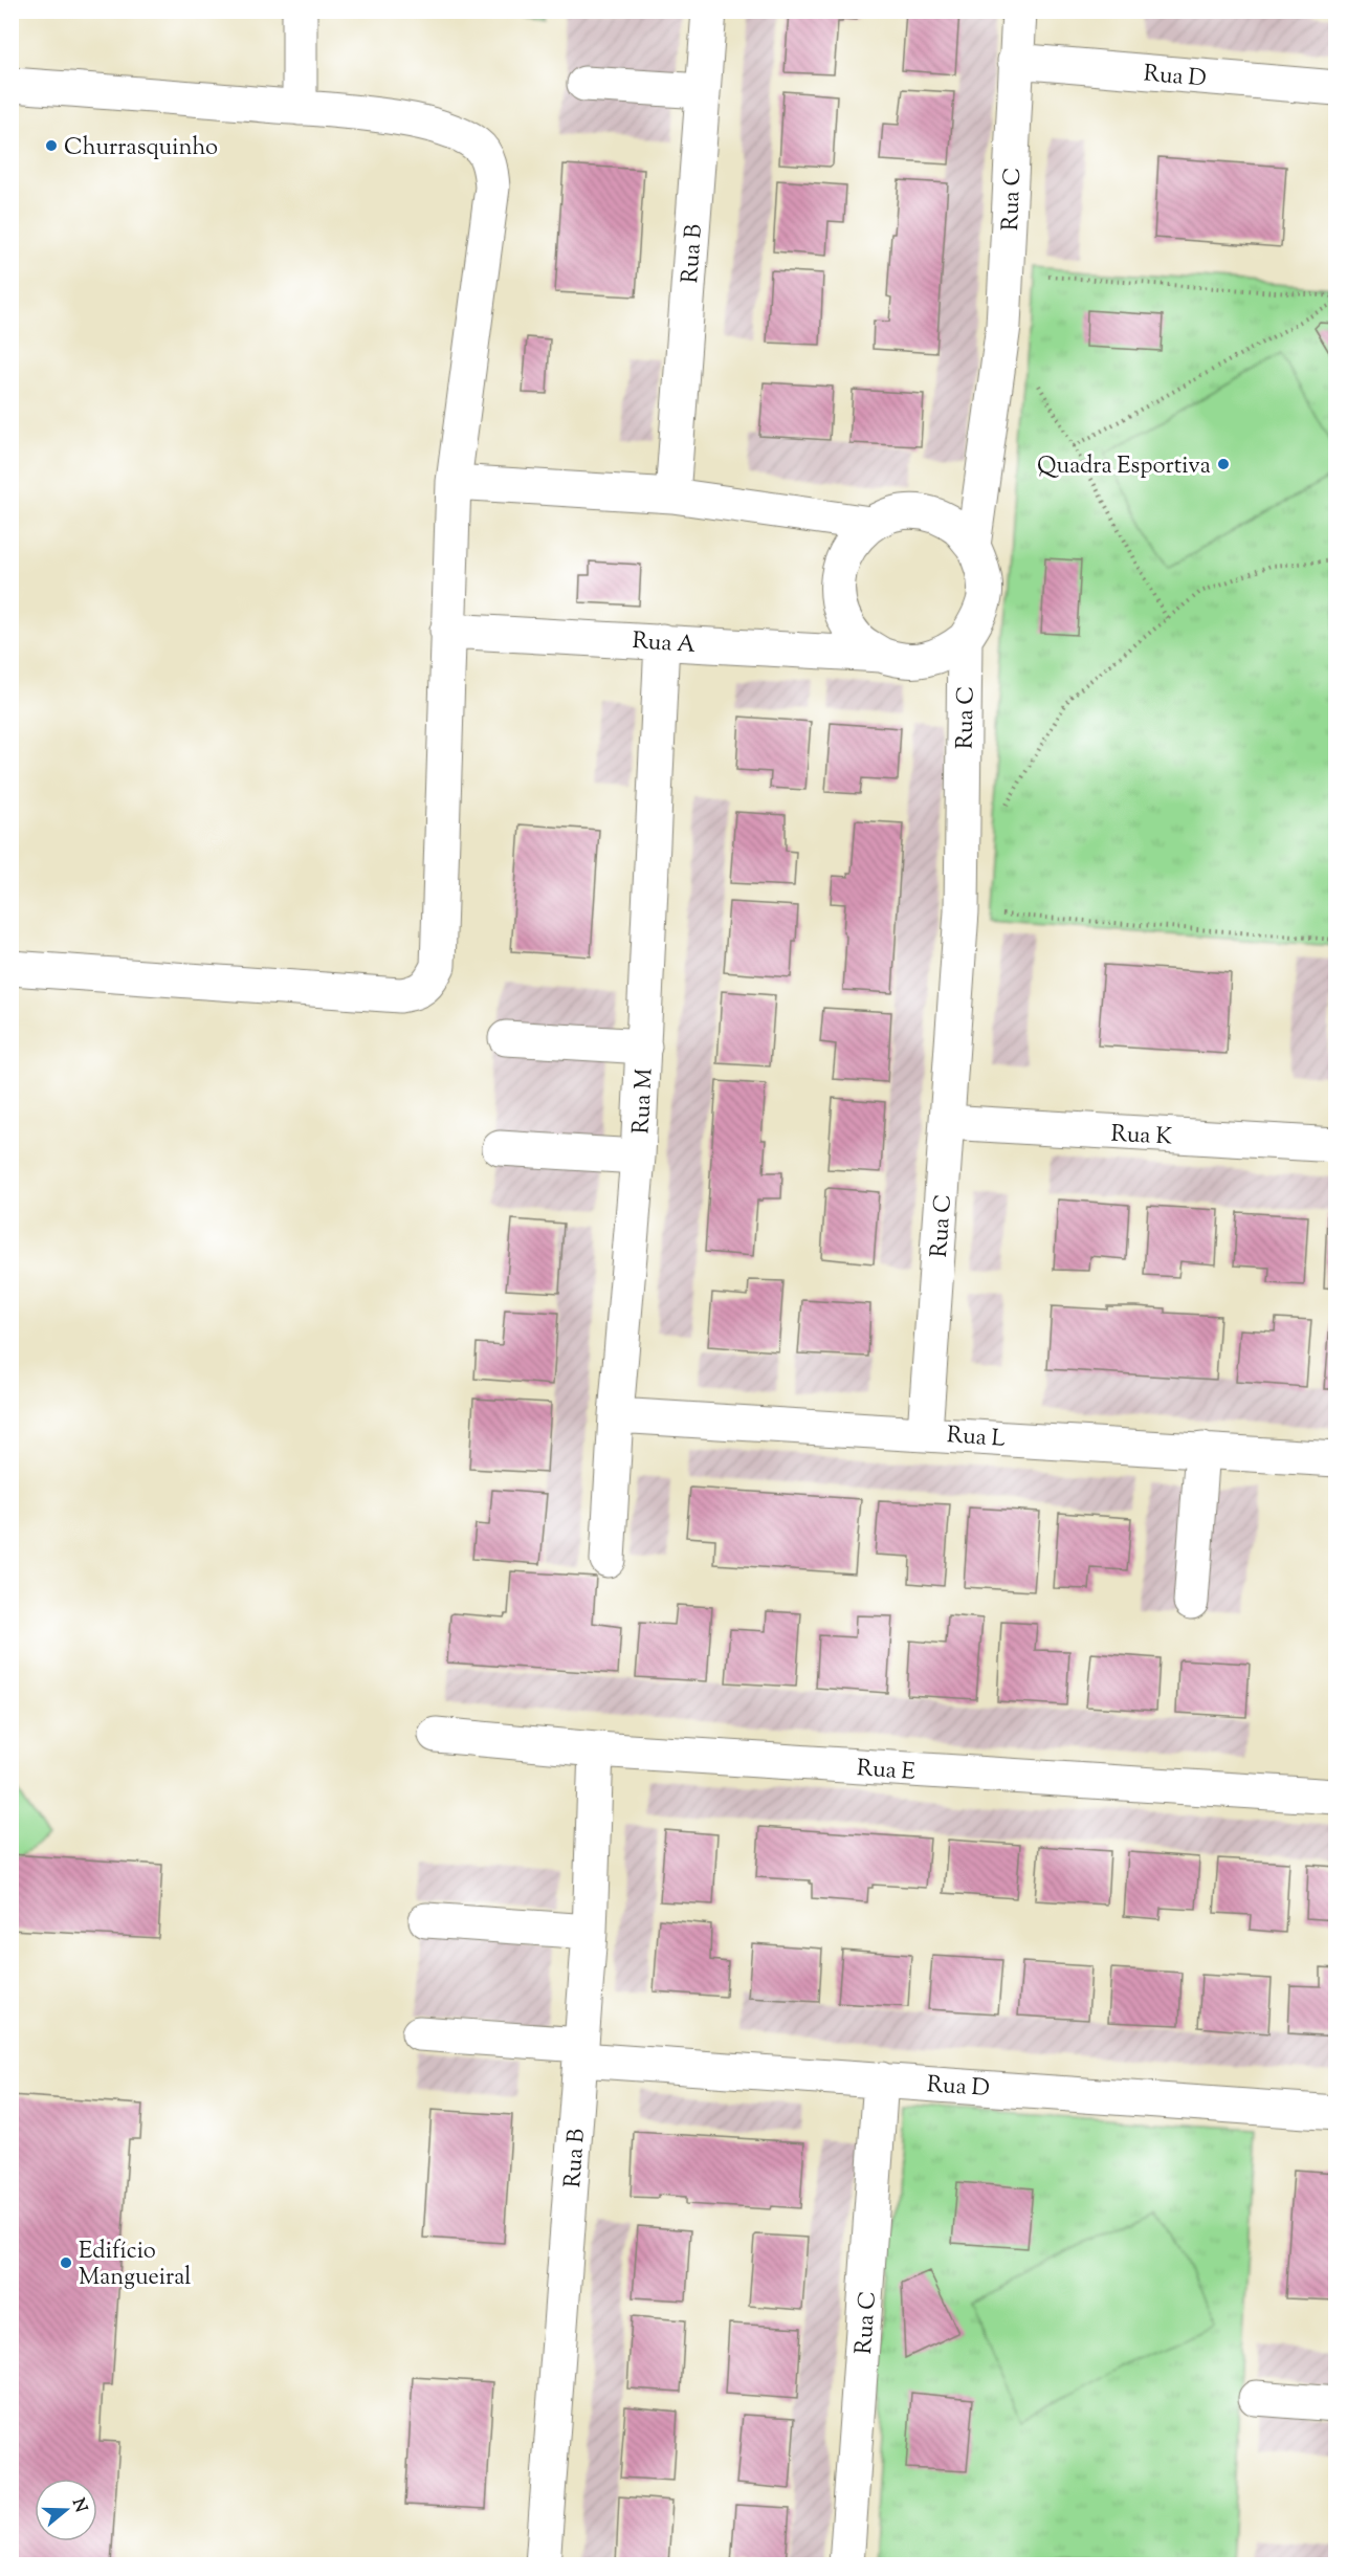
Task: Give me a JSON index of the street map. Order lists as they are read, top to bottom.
{
  "streets": {
    "street": [
      "Rua D",
      "Rua C",
      "Rua B",
      "Rua A",
      "Rua M",
      "Rua K",
      "Rua L",
      "Rua E"
    ]
  },
  "crossings": [
    ["Rua D", "Rua C"],
    ["Rua D", "Rua B"],
    ["Rua C", "Rua A"],
    ["Rua C", "Rua K"],
    ["Rua C", "Rua L"],
    ["Rua B", "Rua A"],
    ["Rua B", "Rua E"],
    ["Rua A", "Rua M"],
    ["Rua M", "Rua L"]
  ],
  "places": ["Churrasquinho", "Quadra Esportiva", "Edifício Mangueiral"],
  "north": "right"
}
